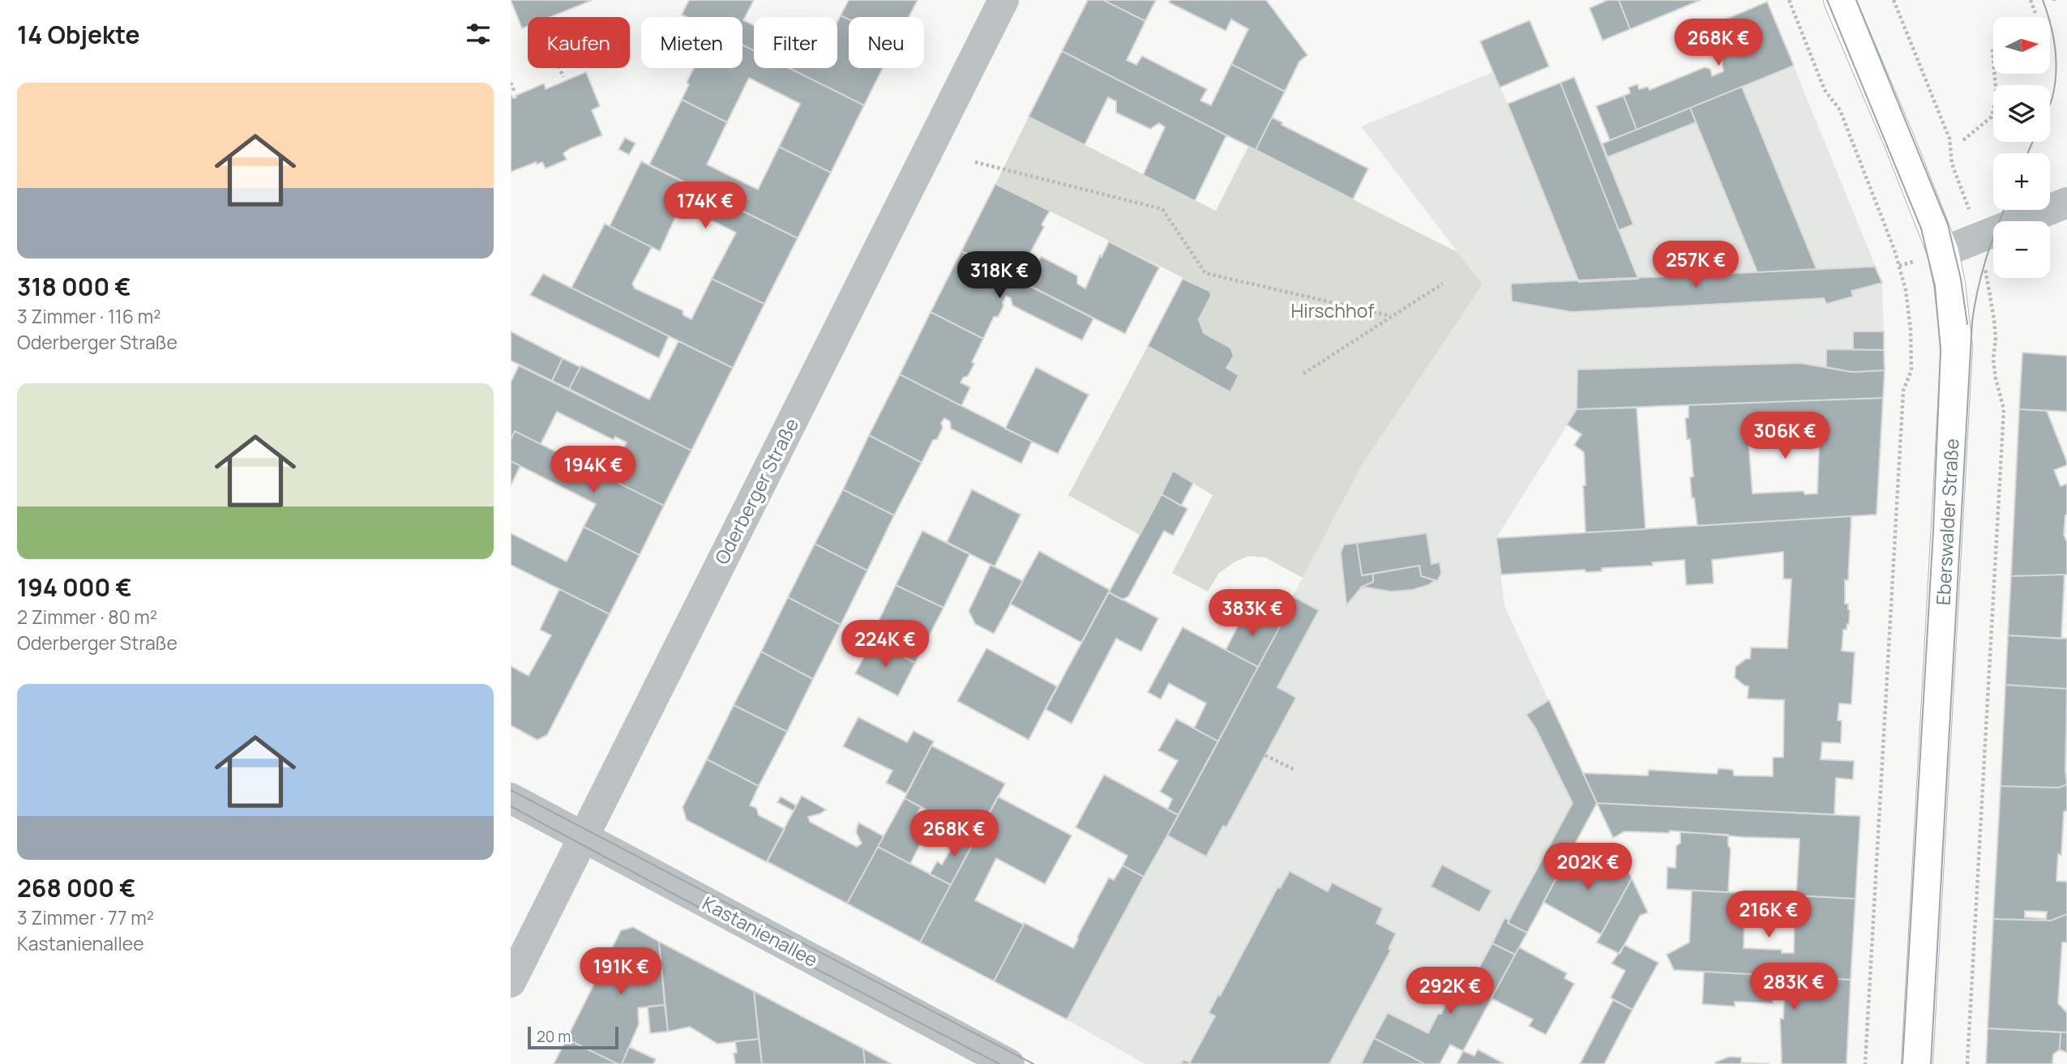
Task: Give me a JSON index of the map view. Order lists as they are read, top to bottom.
{
  "streets": {
    "main road": ["Eberswalder Straße"],
    "street": ["Oderberger Straße", "Kastanienallee"]
  },
  "crossings": [
    ["Oderberger Straße", "Kastanienallee"]
  ],
  "parks": ["Hirschhof"],
  "scale_bar": "20 m",
  "north": "right",
  "page": {
    "heading": "14 Objekte",
    "map_buttons": ["+", "−"],
    "chip": [
      "Kaufen",
      "Mieten",
      "Filter",
      "Neu"
    ],
    "price": [
      "268K €",
      "174K €",
      "257K €",
      "318K €",
      "306K €",
      "194K €",
      "383K €",
      "224K €",
      "268K €",
      "202K €",
      "216K €",
      "191K €",
      "283K €",
      "292K €"
    ],
    "list": [
      {
        "name": "318 000 €",
        "note": "3 Zimmer · 116 m² · Oderberger Straße"
      },
      {
        "name": "194 000 €",
        "note": "2 Zimmer · 80 m² · Oderberger Straße"
      },
      {
        "name": "268 000 €",
        "note": "3 Zimmer · 77 m² · Kastanienallee"
      }
    ],
    "scale": "20 m"
  }
}
